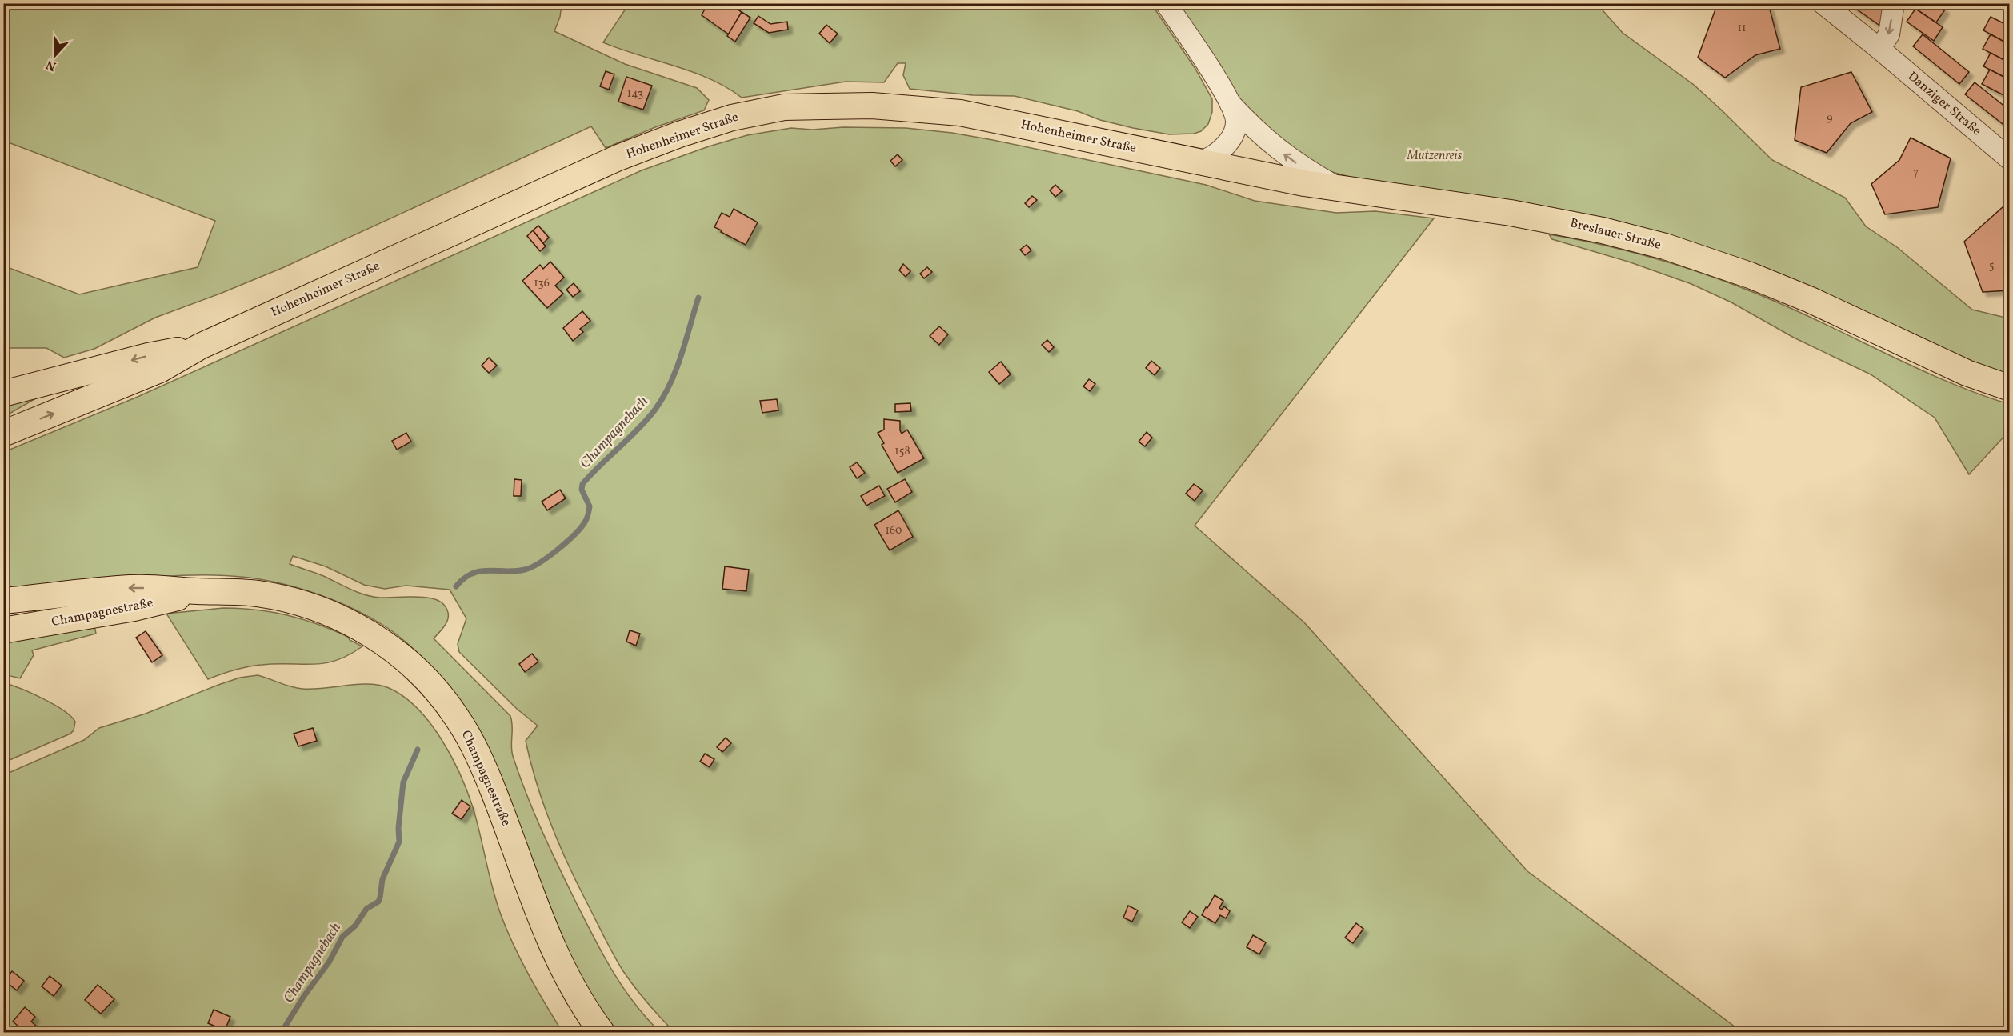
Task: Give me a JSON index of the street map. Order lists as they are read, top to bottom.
{
  "streets": {
    "main road": ["Hohenheimer Straße", "Breslauer Straße", "Champagnestraße"],
    "street": ["Danziger Straße"]
  },
  "crossings": [
    ["Hohenheimer Straße", "Breslauer Straße"]
  ],
  "water": ["Champagnebach"],
  "parks": ["Mutzenreis"],
  "house_numbers": [
    "11",
    "143",
    "9",
    "7",
    "5",
    "136",
    "158",
    "160"
  ],
  "north": "bottom"
}
